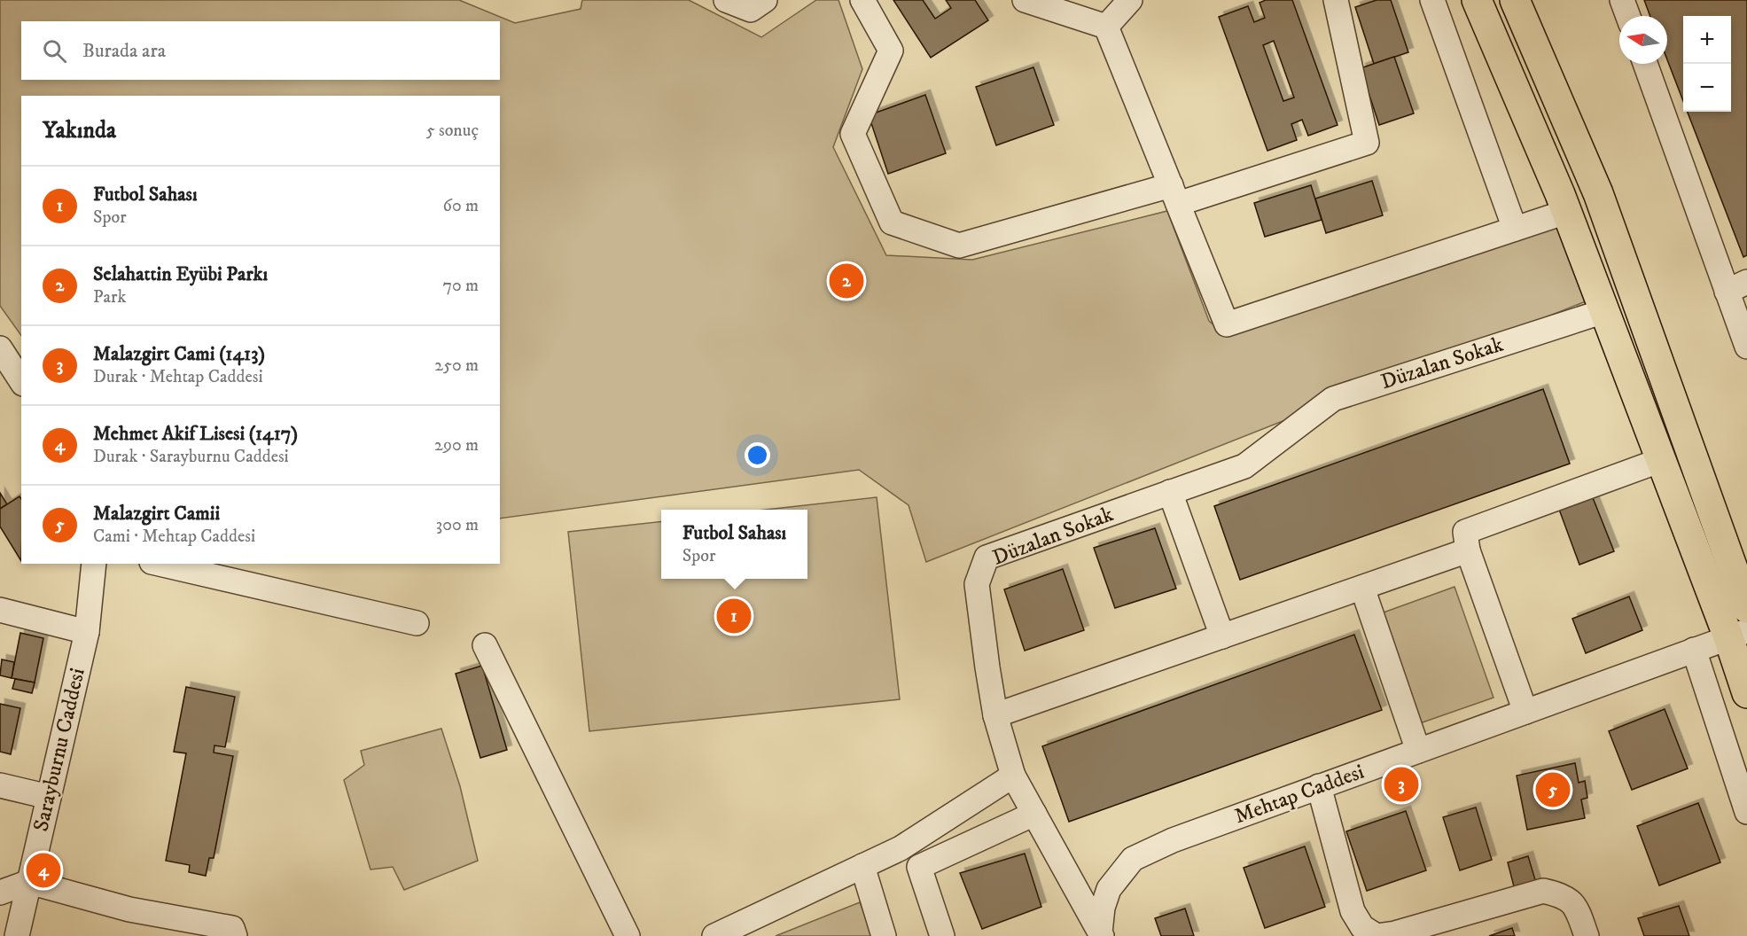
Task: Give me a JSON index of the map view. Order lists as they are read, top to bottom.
{
  "streets": {
    "street": ["Düzalan Sokak", "Sarayburnu Caddesi", "Mehtap Caddesi"]
  },
  "crossings": [
    ["Düzalan Sokak", "Mehtap Caddesi"]
  ],
  "north": "left",
  "page": {
    "map_buttons": ["+", "−"],
    "search": "Burada ara",
    "heading": ["Yakında", "5 sonuç"],
    "list": [
      {
        "mark": "1",
        "name": "Futbol Sahası",
        "note": "Spor",
        "value": "60 m"
      },
      {
        "mark": "2",
        "name": "Selahattin Eyübi Parkı",
        "note": "Park",
        "value": "70 m"
      },
      {
        "mark": "3",
        "name": "Malazgirt Cami (1413)",
        "note": "Durak · Mehtap Caddesi",
        "value": "250 m"
      },
      {
        "mark": "4",
        "name": "Mehmet Akif Lisesi (1417)",
        "note": "Durak · Sarayburnu Caddesi",
        "value": "290 m"
      },
      {
        "mark": "5",
        "name": "Malazgirt Camii",
        "note": "Cami · Mehtap Caddesi",
        "value": "300 m"
      }
    ],
    "pins": [
      "2",
      "1",
      "3",
      "5",
      "4"
    ],
    "popup": ["Futbol Sahası", "Spor"]
  }
}
